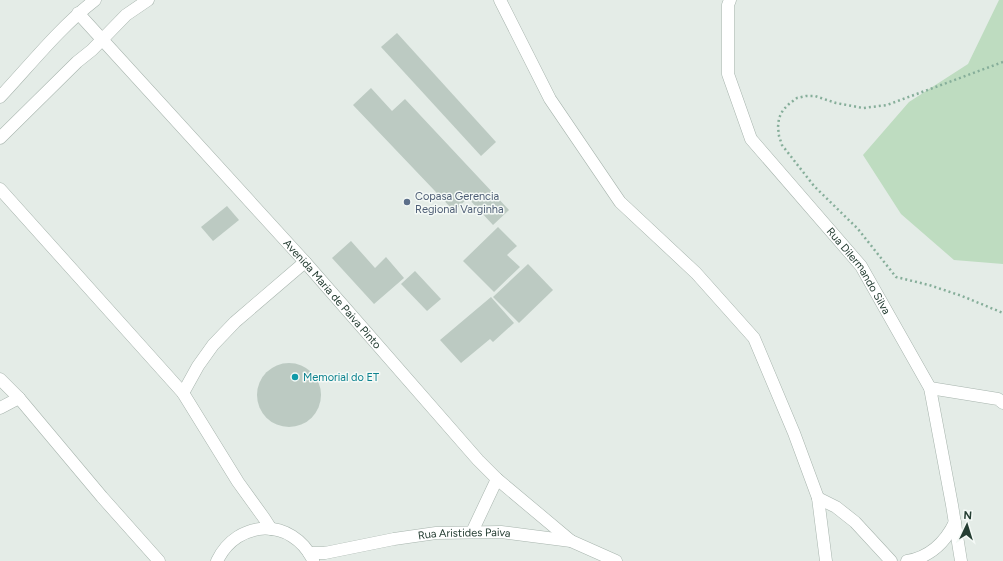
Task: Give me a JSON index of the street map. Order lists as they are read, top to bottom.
{
  "streets": {
    "street": ["Rua Dilermando Silva", "Avenida Maria de Paiva Pinto", "Rua Aristides Paiva"]
  },
  "crossings": [
    ["Avenida Maria de Paiva Pinto", "Rua Aristides Paiva"]
  ],
  "places": ["Copasa Gerencia Regional Varginha", "Memorial do ET"],
  "north": "top"
}
